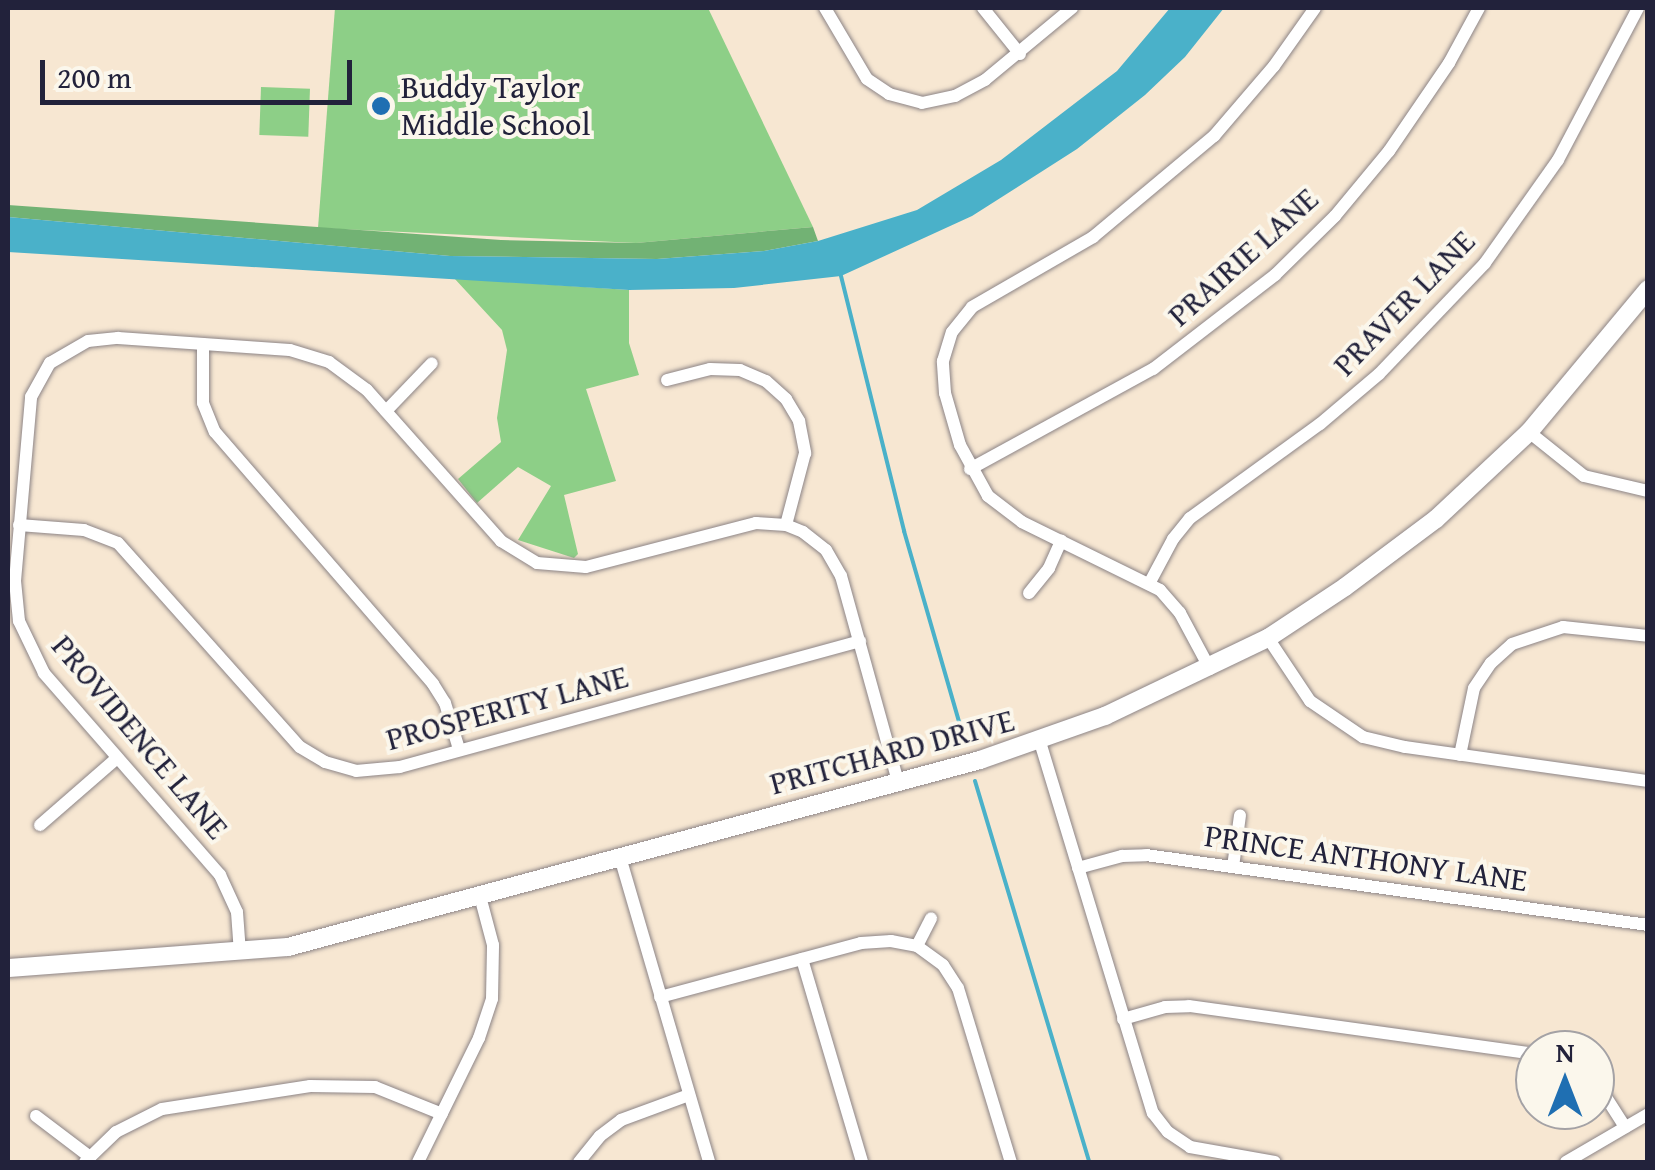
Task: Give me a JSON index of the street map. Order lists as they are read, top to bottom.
{
  "streets": {
    "street": [
      "PRAIRIE LANE",
      "PRAVER LANE",
      "PROSPERITY LANE",
      "PROVIDENCE LANE",
      "PRITCHARD DRIVE",
      "PRINCE ANTHONY LANE"
    ]
  },
  "crossings": [
    ["PROSPERITY LANE", "PROVIDENCE LANE"],
    ["PROVIDENCE LANE", "PRITCHARD DRIVE"]
  ],
  "places": ["Buddy Taylor Middle School"],
  "scale_bar": "200 m",
  "north": "top"
}
